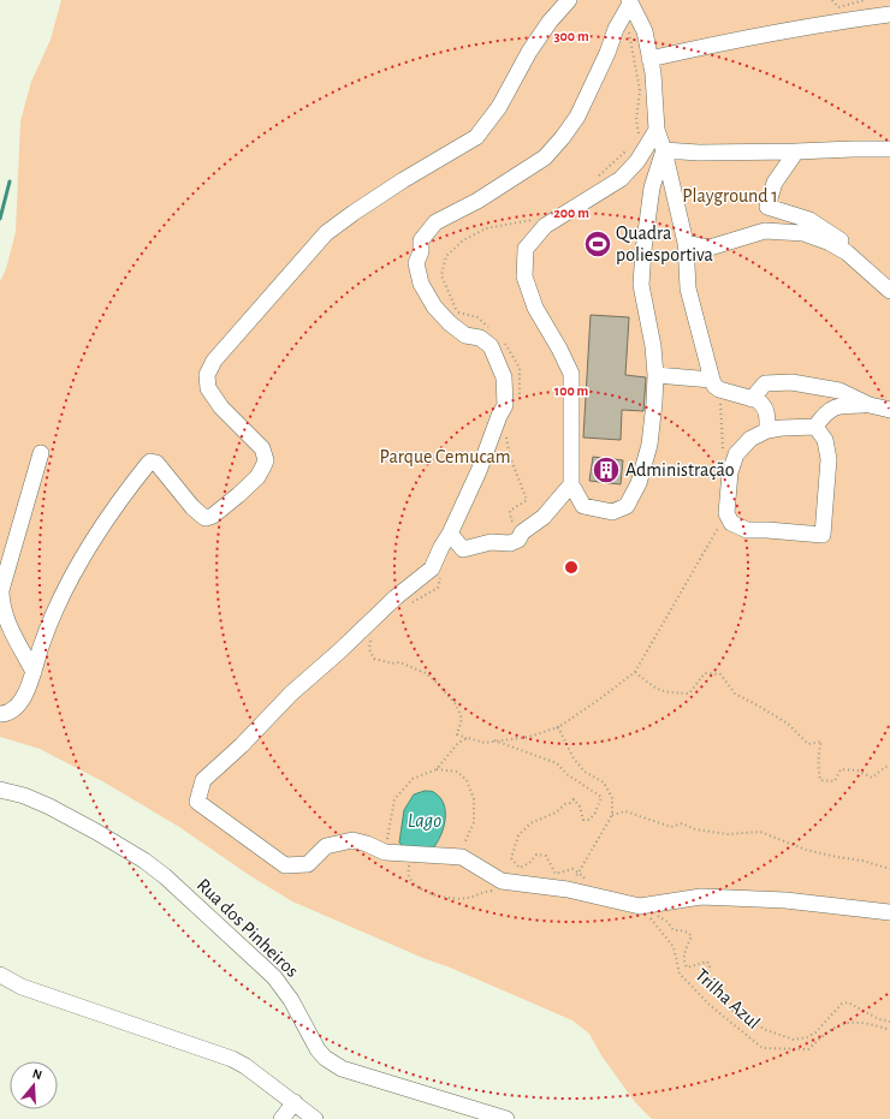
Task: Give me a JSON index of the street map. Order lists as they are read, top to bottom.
{
  "streets": {
    "street": ["Rua dos Pinheiros"],
    "path": ["Trilha Azul"]
  },
  "water": ["Lago"],
  "parks": ["Playground 1", "Parque Cemucam"],
  "places": {
    "sports": ["Quadra poliesportiva"],
    "building": ["Administração"]
  },
  "north": "top",
  "rings": ["300 m", "200 m", "100 m"]
}
